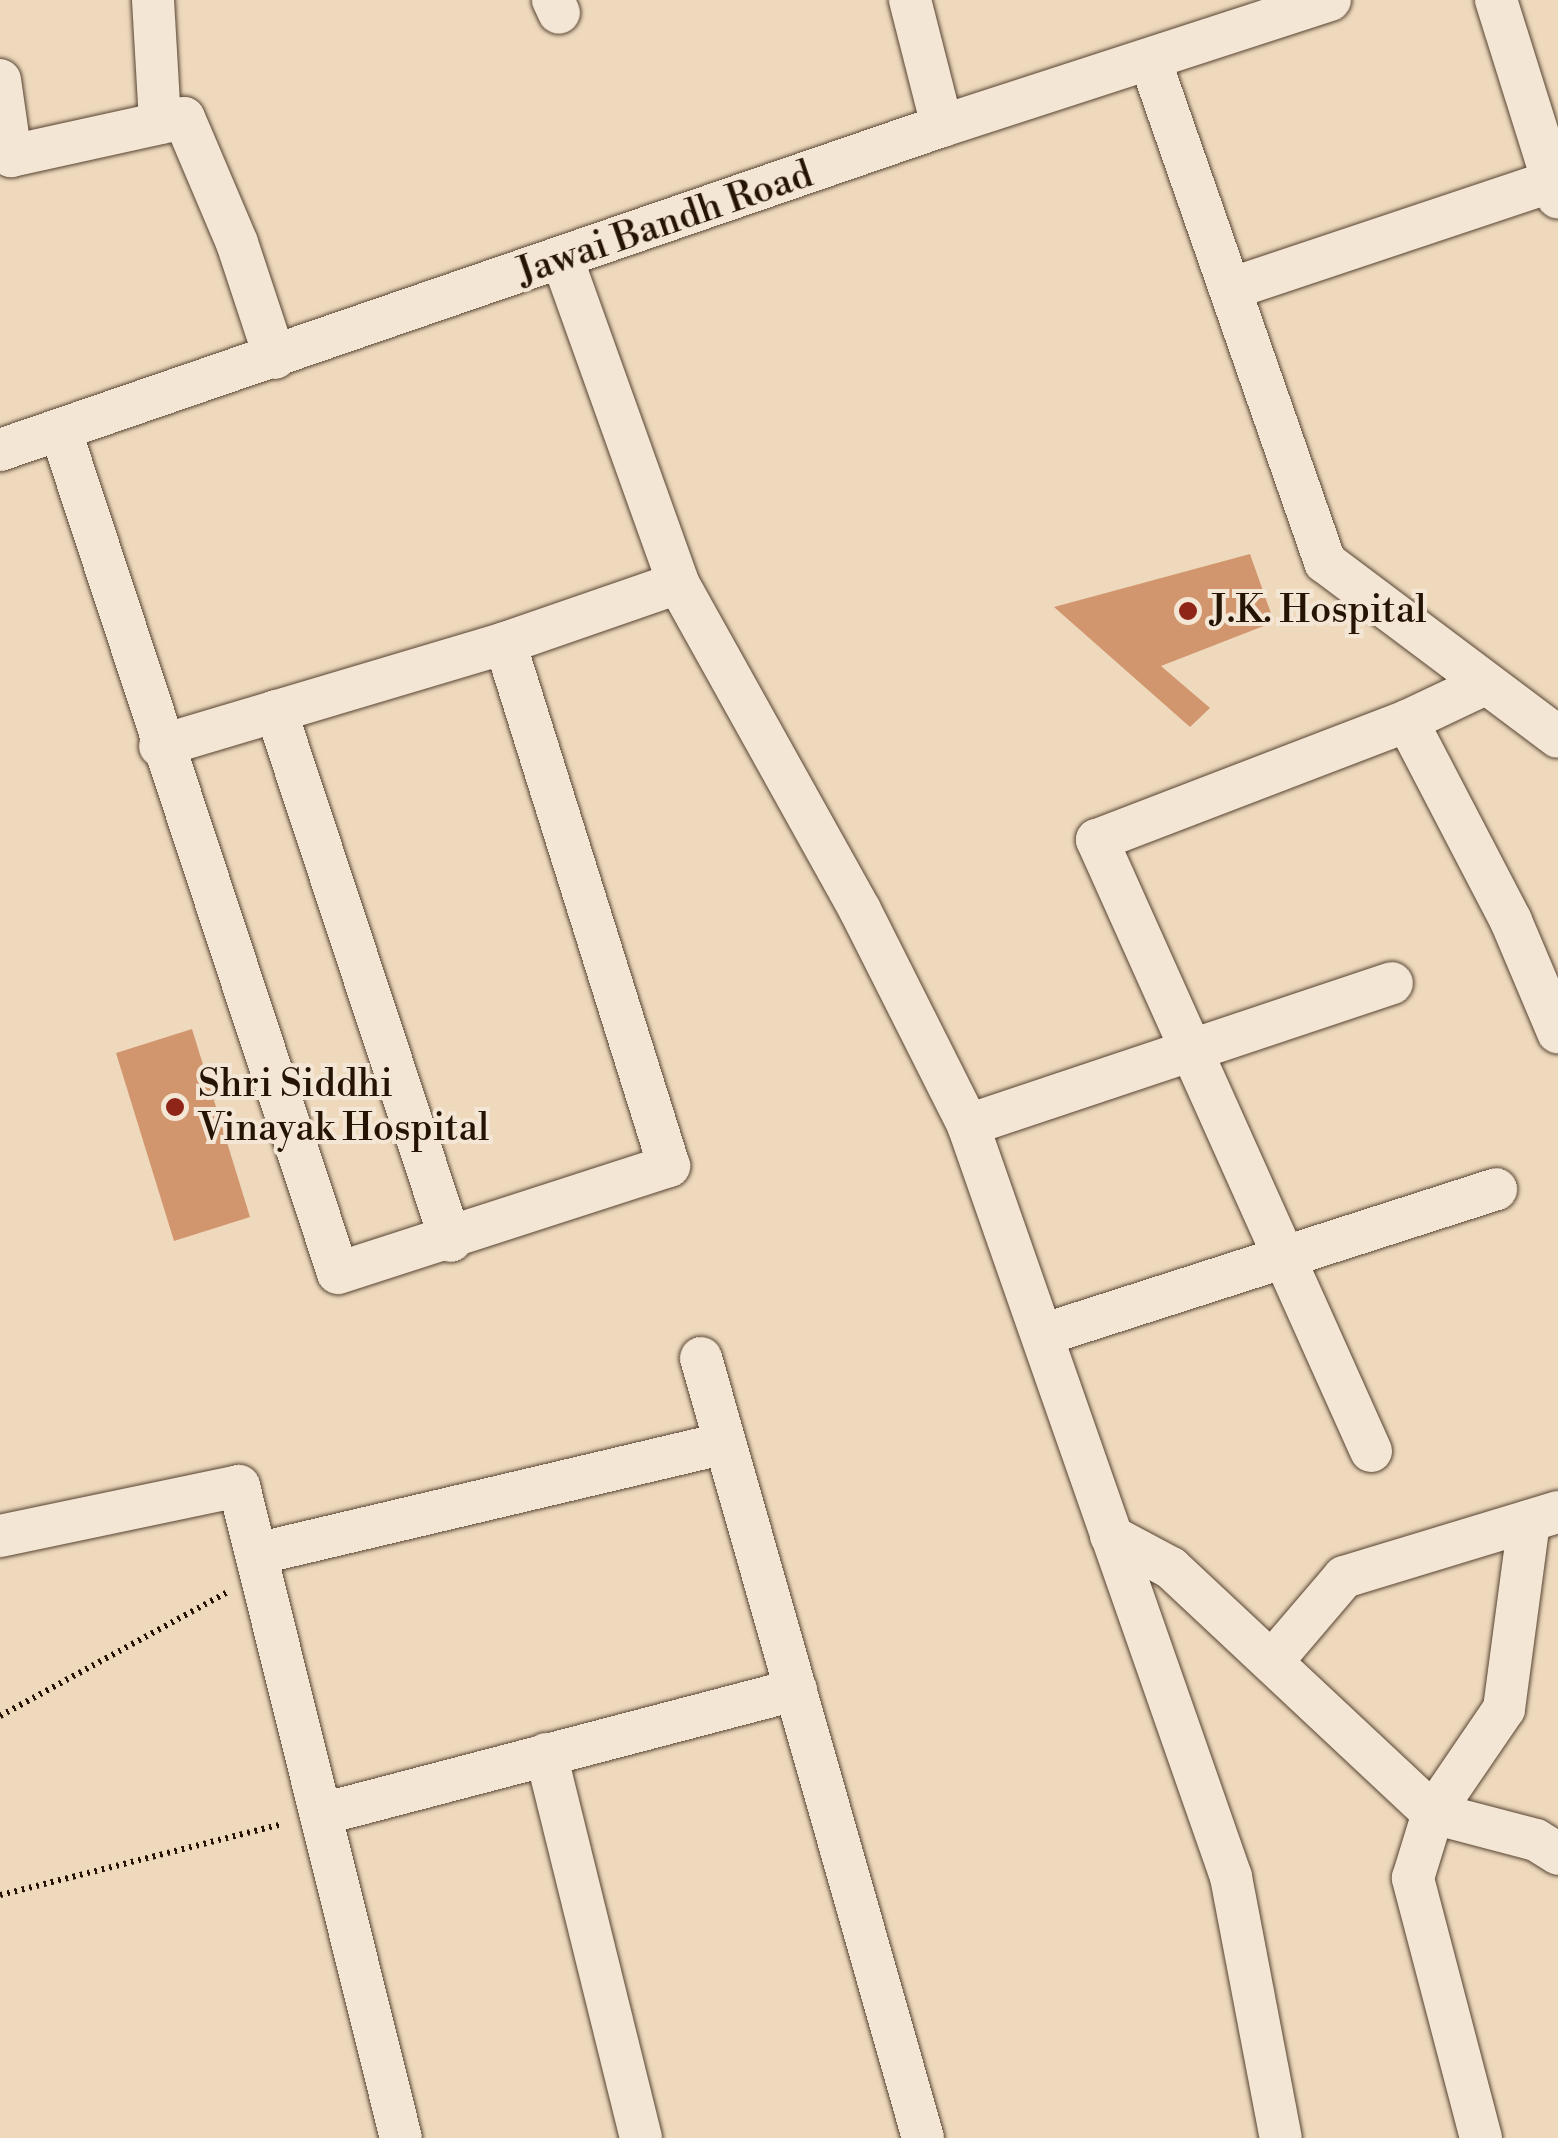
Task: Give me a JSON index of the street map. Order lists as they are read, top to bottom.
{
  "streets": {
    "street": ["Jawai Bandh Road"]
  },
  "places": ["J.K. Hospital", "Shri Siddhi Vinayak Hospital"]
}
